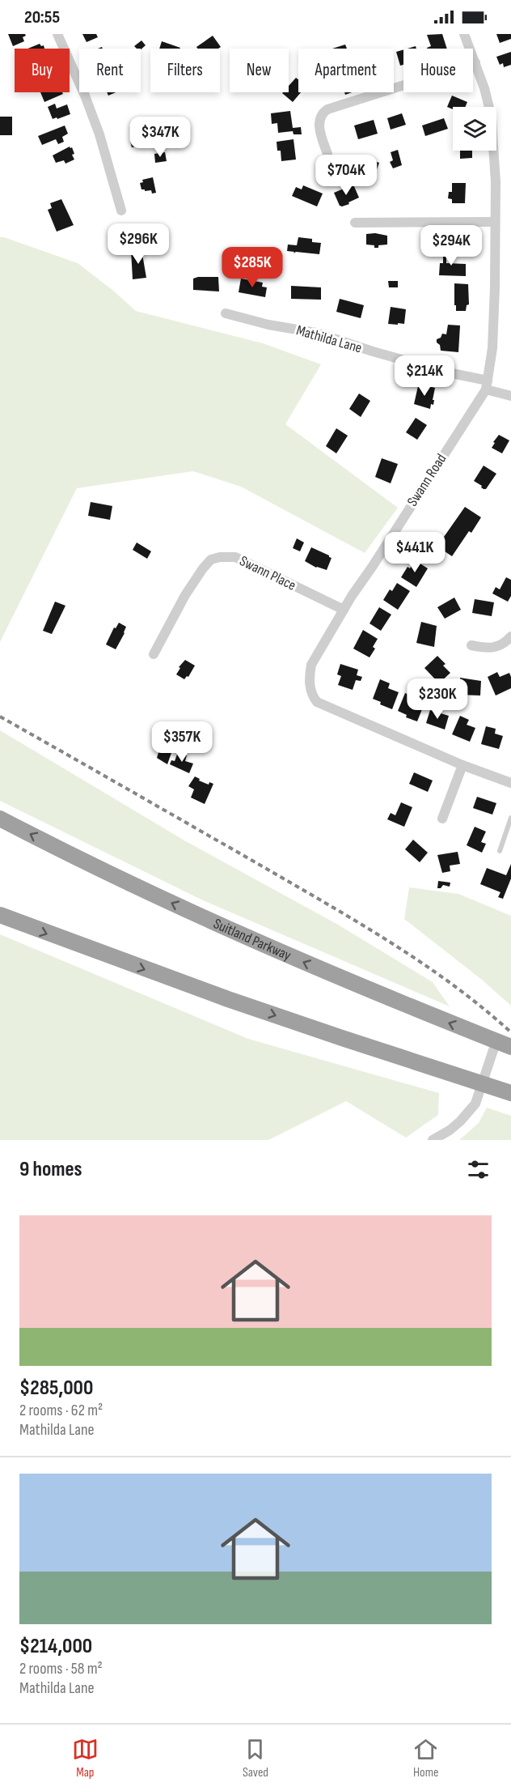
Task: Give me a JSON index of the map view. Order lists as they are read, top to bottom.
{
  "streets": {
    "highway": ["Suitland Parkway"],
    "street": ["Mathilda Lane", "Swann Road", "Swann Place"]
  },
  "crossings": [
    ["Mathilda Lane", "Swann Road"],
    ["Swann Road", "Swann Place"]
  ],
  "page": {
    "status": "20:55",
    "chip": [
      "Buy",
      "Rent",
      "Filters",
      "New",
      "Apartment",
      "House"
    ],
    "price": [
      "$347K",
      "$704K",
      "$296K",
      "$294K",
      "$285K",
      "$214K",
      "$441K",
      "$230K",
      "$357K"
    ],
    "heading": "9 homes",
    "list": [
      {
        "name": "$285,000",
        "note": "2 rooms · 62 m² · Mathilda Lane"
      },
      {
        "name": "$214,000",
        "note": "2 rooms · 58 m² · Mathilda Lane"
      }
    ],
    "tabs": ["Map", "Saved", "Home"]
  }
}
